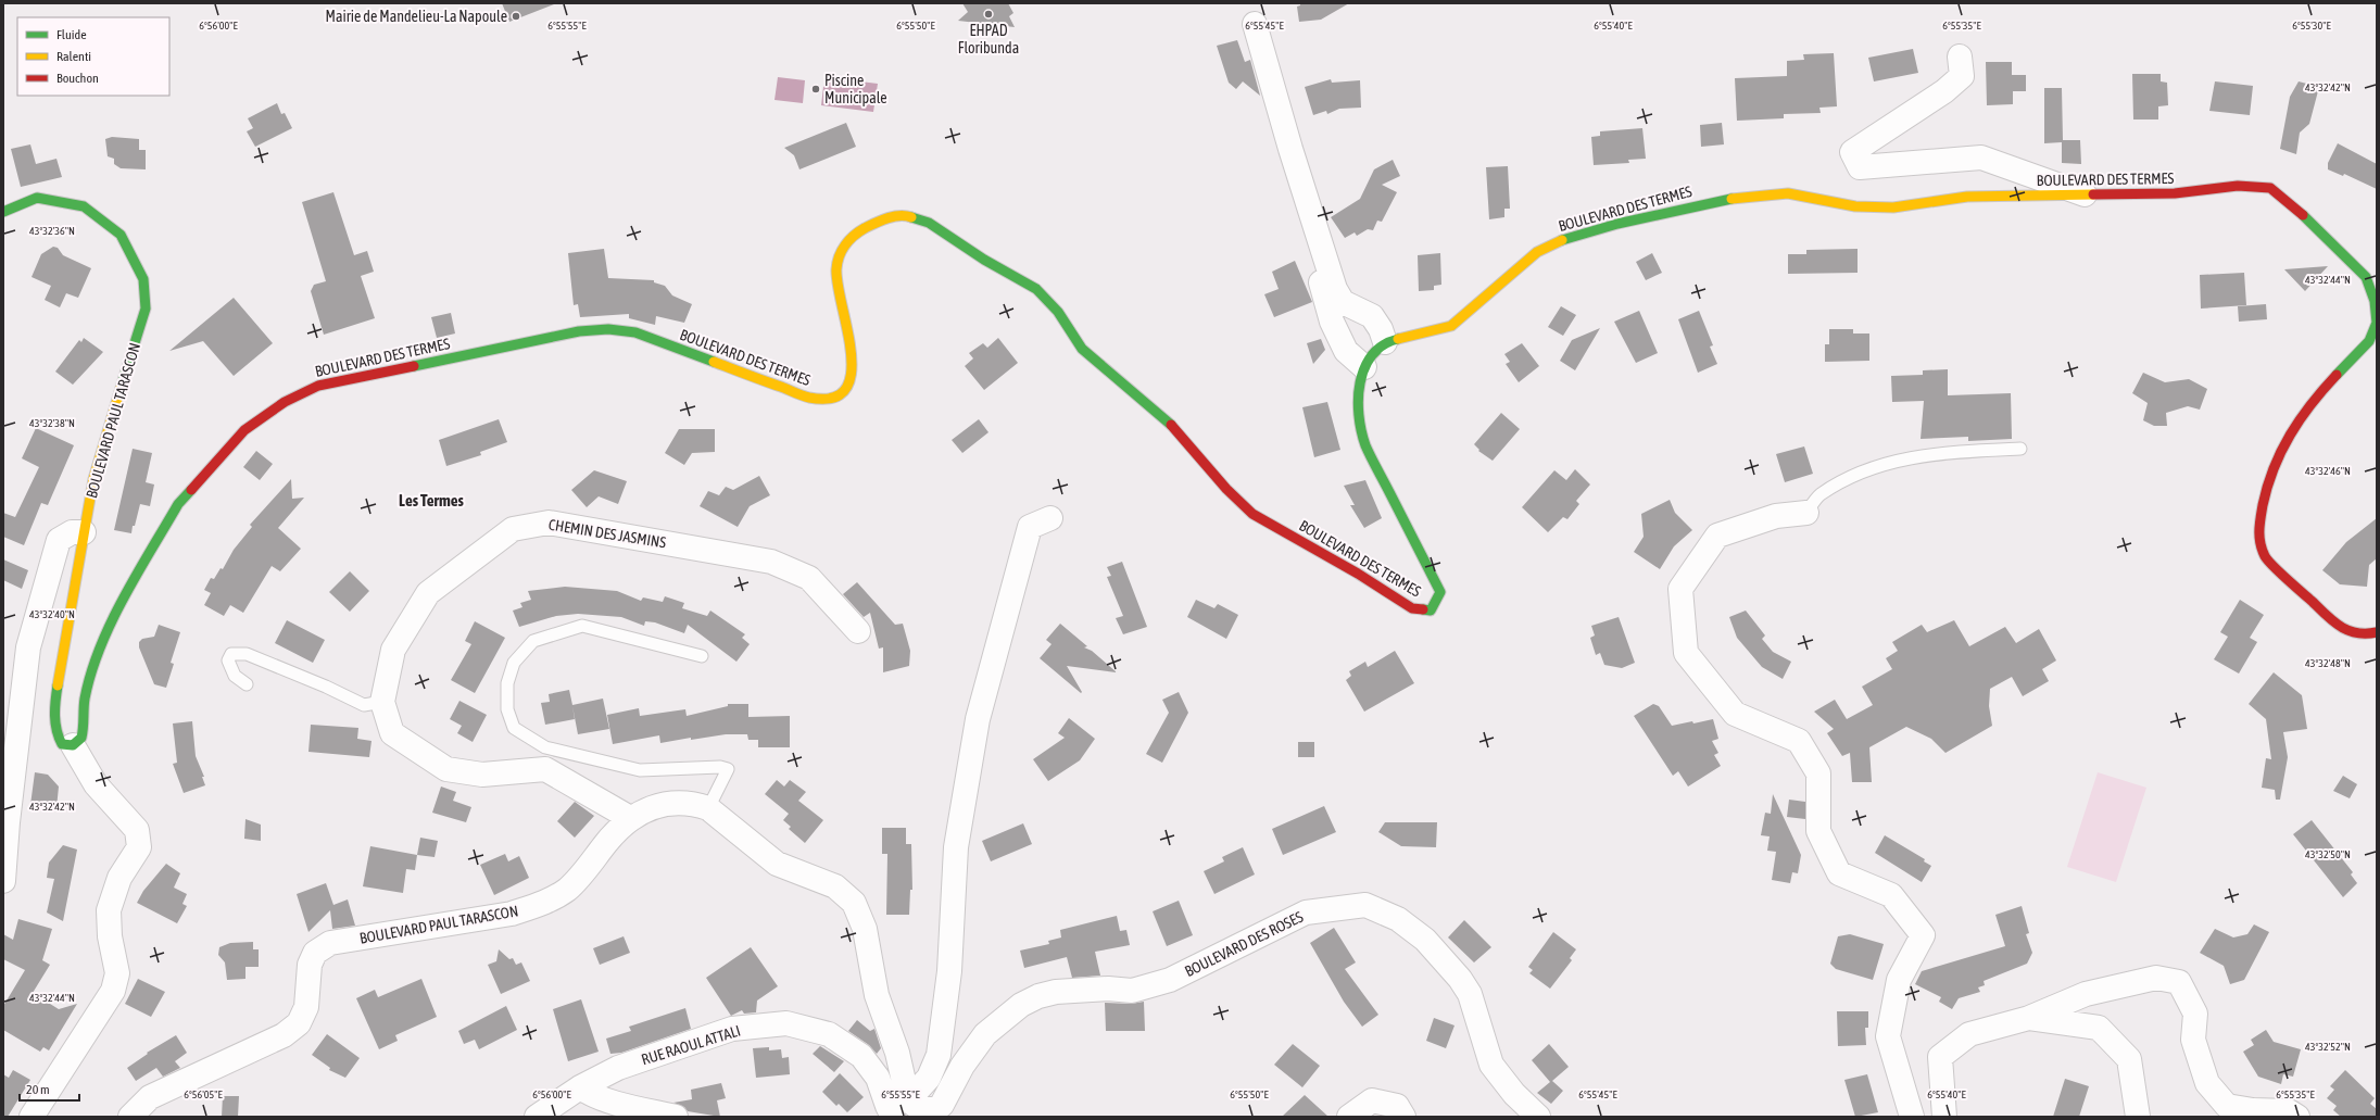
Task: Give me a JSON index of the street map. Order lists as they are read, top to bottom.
{
  "streets": {
    "street": [
      "BOULEVARD DES TERMES",
      "BOULEVARD PAUL TARASCON",
      "CHEMIN DES JASMINS",
      "BOULEVARD DES ROSES",
      "RUE RAOUL ATTALI"
    ]
  },
  "crossings": [
    ["BOULEVARD DES TERMES", "BOULEVARD PAUL TARASCON"],
    ["BOULEVARD PAUL TARASCON", "CHEMIN DES JASMINS"],
    ["BOULEVARD PAUL TARASCON", "BOULEVARD DES ROSES"],
    ["BOULEVARD PAUL TARASCON", "RUE RAOUL ATTALI"],
    ["BOULEVARD DES ROSES", "RUE RAOUL ATTALI"]
  ],
  "districts": ["Les Termes"],
  "places": ["EHPAD Floribunda", "Mairie de Mandelieu-La Napoule", "Piscine Municipale"],
  "legend": ["Fluide", "Ralenti", "Bouchon"],
  "scale_bar": "20 m",
  "coordinates": [
    "6°56'00\"E",
    "6°55'55\"E",
    "6°55'50\"E",
    "6°55'45\"E",
    "6°55'40\"E",
    "6°55'35\"E",
    "6°55'30\"E",
    "43°32'42\"N",
    "43°32'36\"N",
    "43°32'44\"N",
    "43°32'38\"N",
    "43°32'46\"N",
    "43°32'40\"N",
    "43°32'48\"N",
    "43°32'50\"N",
    "43°32'52\"N",
    "6°56'05\"E"
  ]
}
